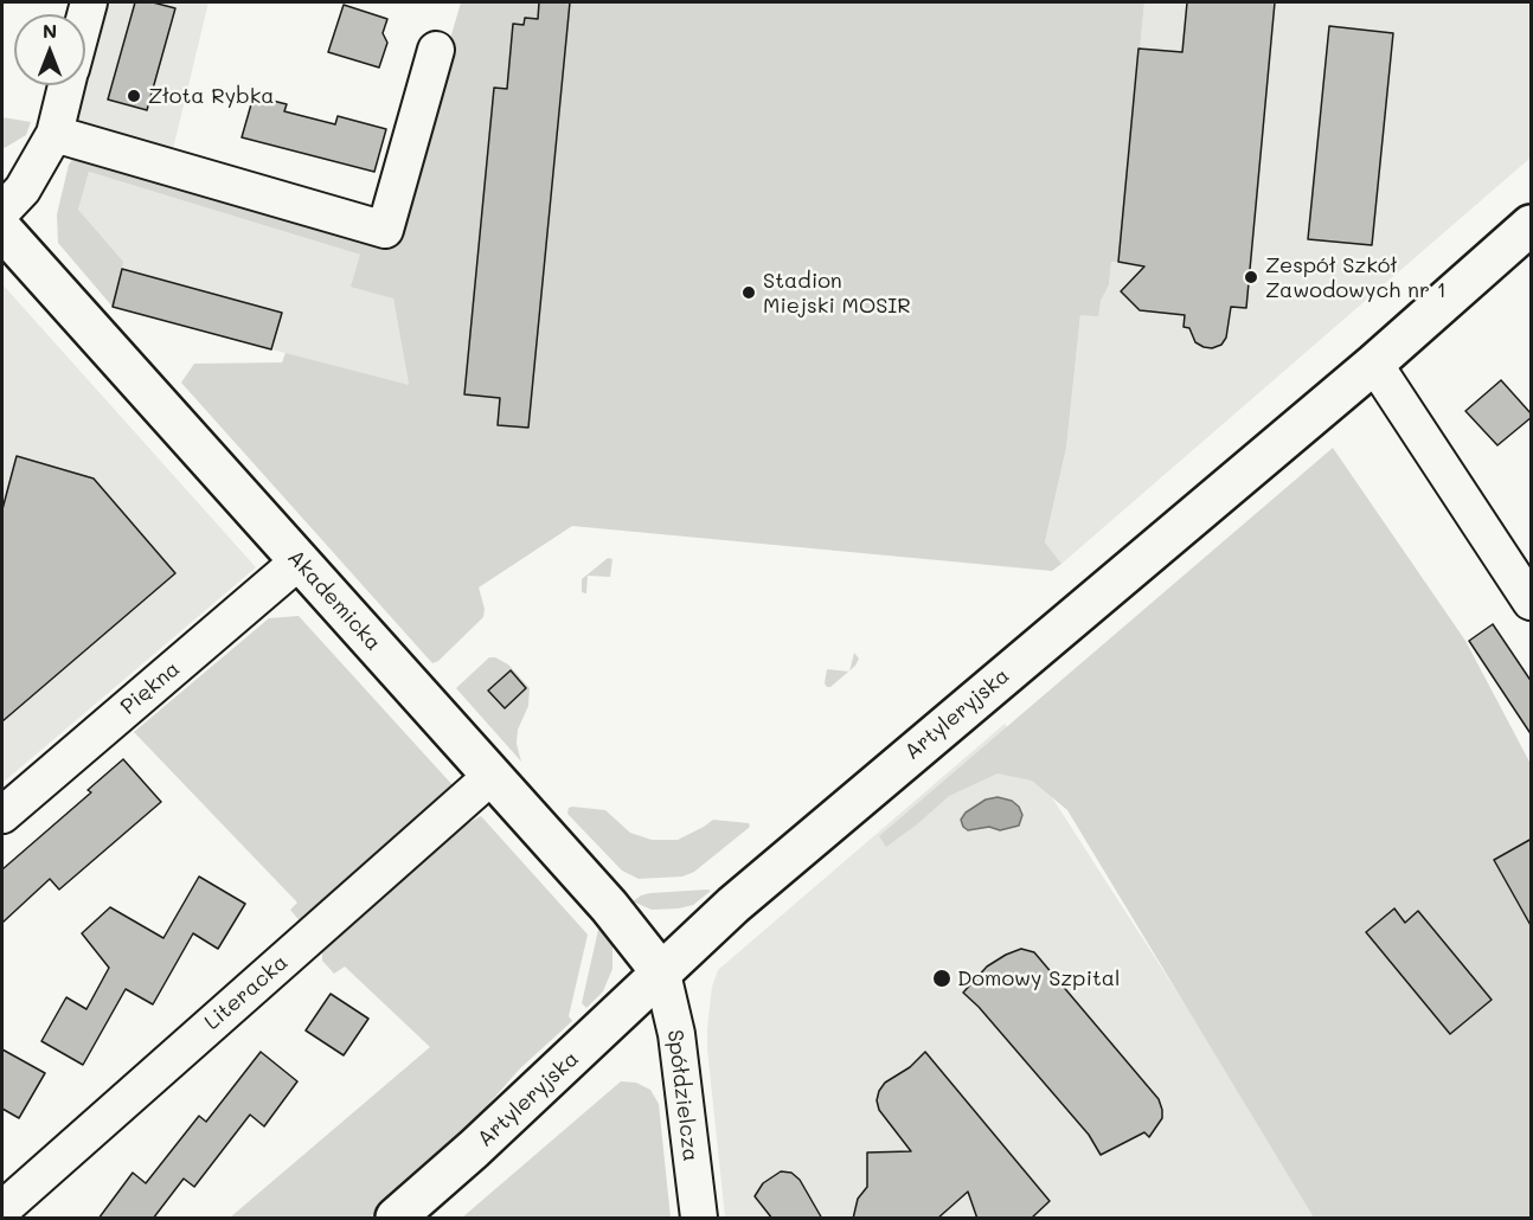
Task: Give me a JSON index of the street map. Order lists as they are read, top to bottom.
{
  "streets": {
    "street": [
      "Akademicka",
      "Piękna",
      "Artyleryjska",
      "Literacka",
      "Spółdzielcza"
    ]
  },
  "crossings": [
    ["Akademicka", "Piękna"],
    ["Akademicka", "Artyleryjska"],
    ["Akademicka", "Literacka"],
    ["Akademicka", "Spółdzielcza"],
    ["Artyleryjska", "Spółdzielcza"]
  ],
  "places": [
    "Złota Rybka",
    "Zespół Szkół Zawodowych nr 1",
    "Stadion Miejski MOSIR",
    "Domowy Szpital"
  ],
  "north": "top"
}
